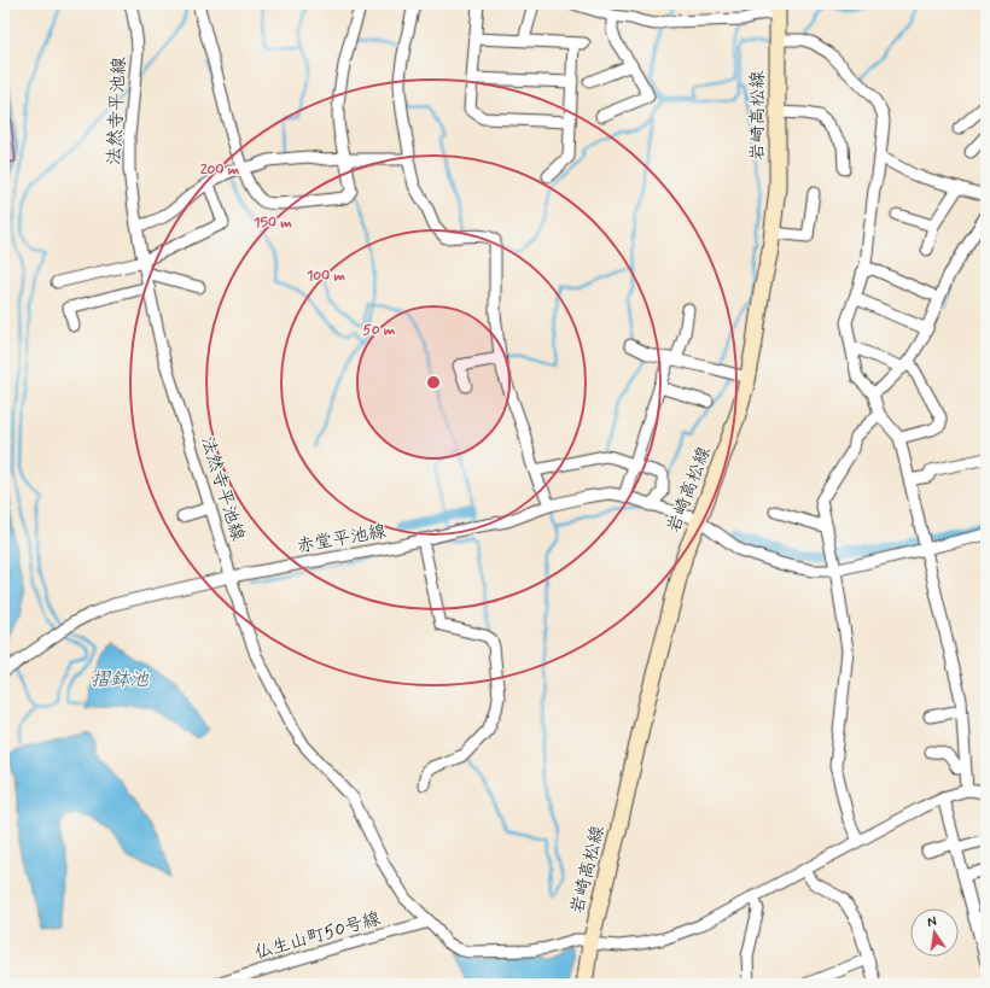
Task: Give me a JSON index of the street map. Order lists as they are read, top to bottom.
{
  "streets": {
    "main road": ["岩崎高松線"],
    "street": ["法然寺平池線", "赤堂平池線", "仏生山町50号線"]
  },
  "crossings": [
    ["法然寺平池線", "岩崎高松線"],
    ["法然寺平池線", "赤堂平池線"],
    ["法然寺平池線", "仏生山町50号線"],
    ["岩崎高松線", "赤堂平池線"]
  ],
  "water": ["摺鉢池"],
  "north": "top",
  "rings": [
    "200 m",
    "150 m",
    "100 m",
    "50 m"
  ]
}
